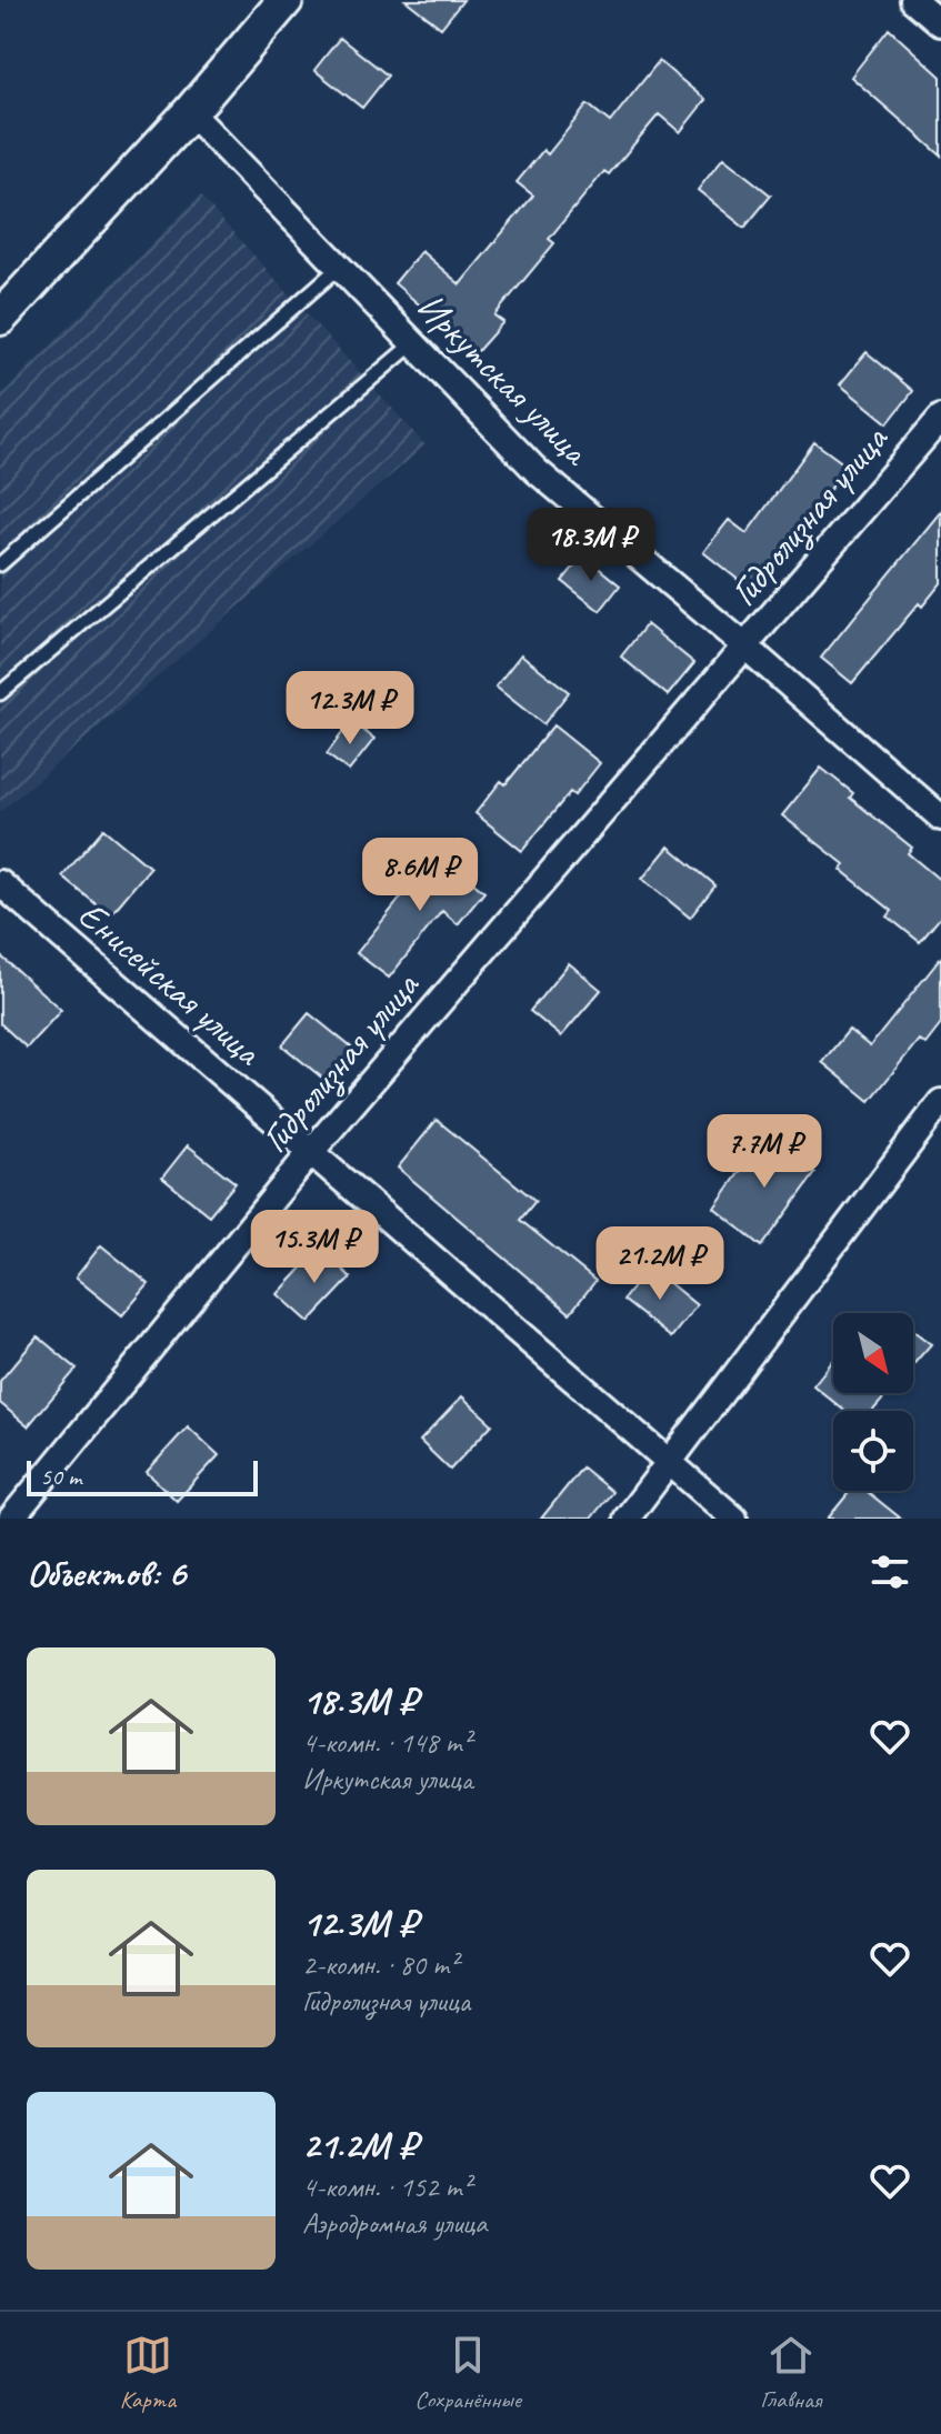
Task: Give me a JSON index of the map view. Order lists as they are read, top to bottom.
{
  "streets": {
    "street": ["Иркутская улица", "Гидролизная улица", "Енисейская улица"]
  },
  "crossings": [
    ["Иркутская улица", "Гидролизная улица"],
    ["Гидролизная улица", "Енисейская улица"]
  ],
  "scale_bar": "50 m",
  "north": "bottom right",
  "page": {
    "price": [
      "18.3M ₽",
      "12.3M ₽",
      "8.6M ₽",
      "7.7M ₽",
      "15.3M ₽",
      "21.2M ₽"
    ],
    "scale": "50 m",
    "heading": "Объектов: 6",
    "list": [
      {
        "name": "18.3M ₽",
        "note": "4-комн. · 148 m² · Иркутская улица"
      },
      {
        "name": "12.3M ₽",
        "note": "2-комн. · 80 m² · Гидролизная улица"
      },
      {
        "name": "21.2M ₽",
        "note": "4-комн. · 152 m² · Аэродромная улица"
      }
    ],
    "tabs": ["Карта", "Сохранённые", "Главная"]
  }
}
